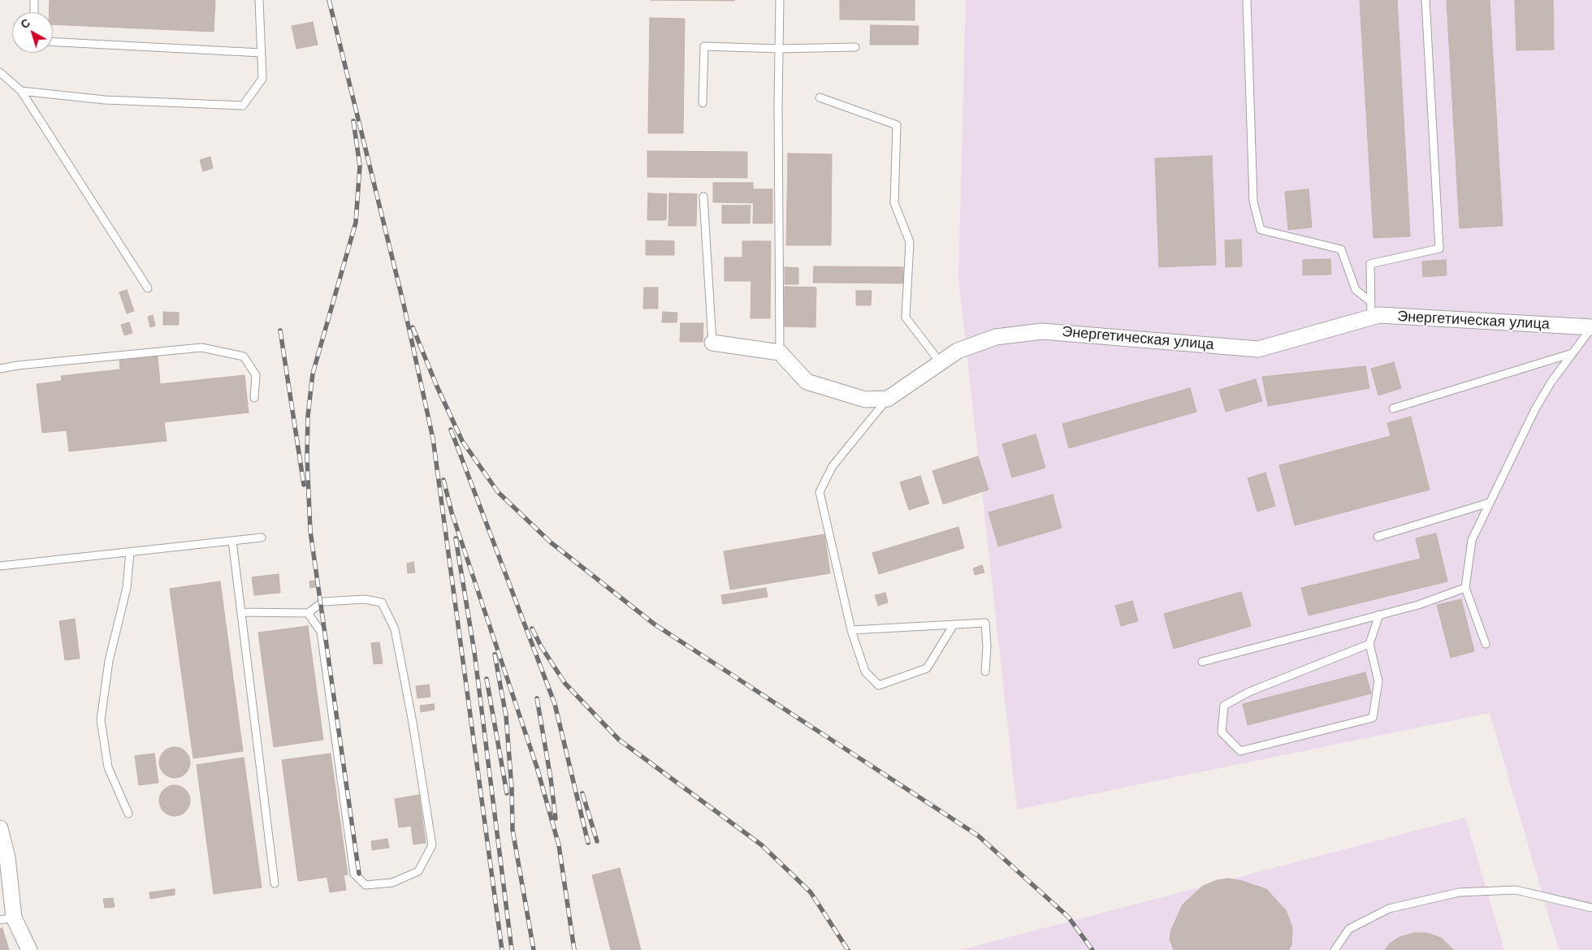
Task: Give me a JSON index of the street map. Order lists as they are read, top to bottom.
{
  "streets": {
    "street": ["Энергетическая улица"]
  },
  "north": "top left"
}
